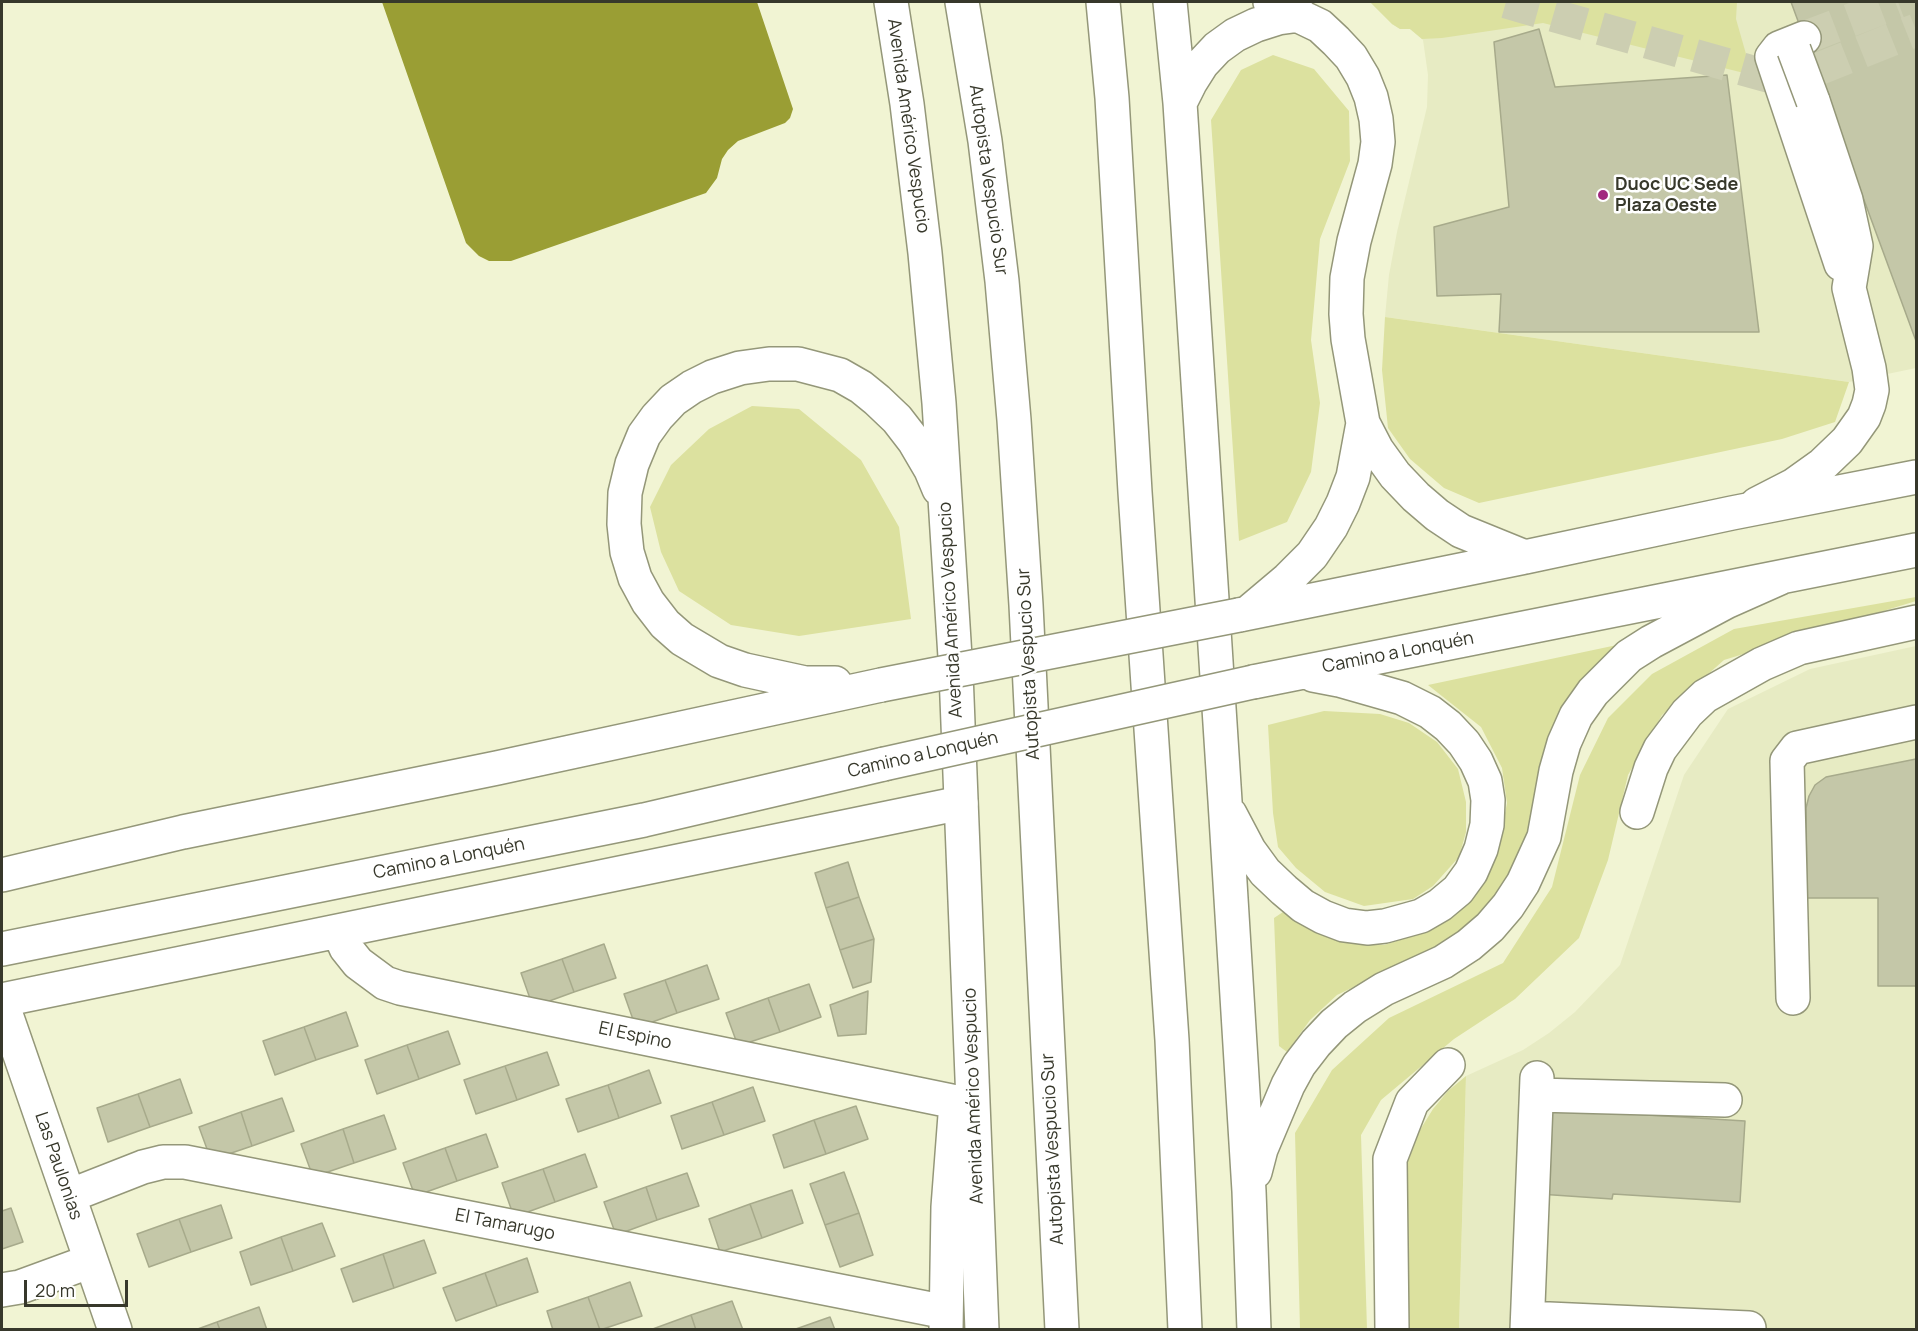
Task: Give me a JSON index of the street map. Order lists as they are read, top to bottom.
{
  "streets": {
    "main road": [
      "Avenida Américo Vespucio",
      "Autopista Vespucio Sur",
      "Camino a Lonquén",
      "El Espino",
      "Las Paulonias",
      "El Tamarugo"
    ]
  },
  "crossings": [
    ["Avenida Américo Vespucio", "El Espino"],
    ["Avenida Américo Vespucio", "El Tamarugo"],
    ["Las Paulonias", "El Tamarugo"]
  ],
  "places": ["Duoc UC Sede Plaza Oeste"],
  "scale_bar": "20 m"
}
